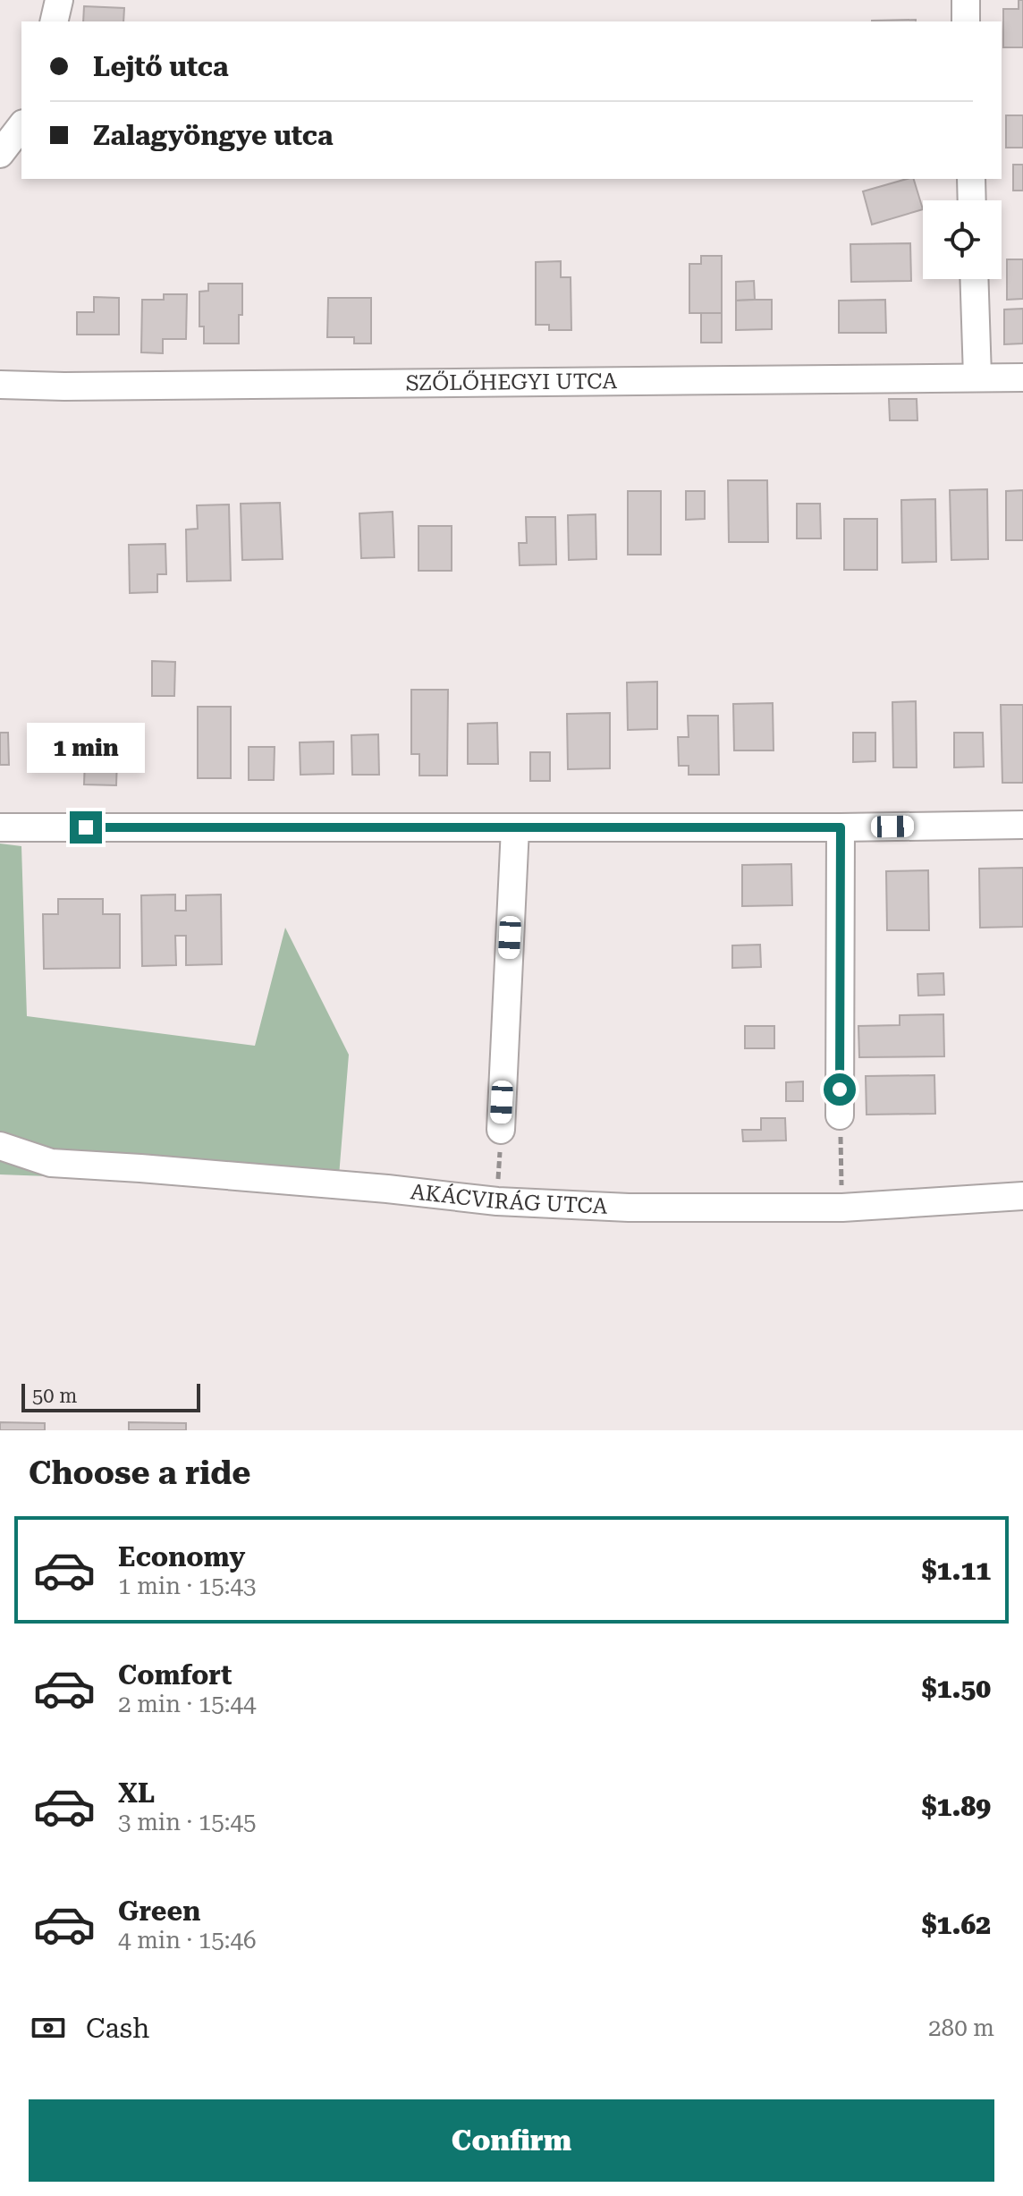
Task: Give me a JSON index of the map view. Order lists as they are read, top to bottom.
{
  "streets": {
    "street": ["SZŐLŐHEGYI UTCA", "AKÁCVIRÁG UTCA"]
  },
  "scale_bar": "50 m",
  "page": {
    "banner": ["Lejtő utca", "Zalagyöngye utca"],
    "bubble": "1 min",
    "scale": "50 m",
    "heading": "Choose a ride",
    "list": [
      {
        "name": "Economy",
        "note": "1 min · 15:43",
        "value": "$1.11"
      },
      {
        "name": "Comfort",
        "note": "2 min · 15:44",
        "value": "$1.50"
      },
      {
        "name": "XL",
        "note": "3 min · 15:45",
        "value": "$1.89"
      },
      {
        "name": "Green",
        "note": "4 min · 15:46",
        "value": "$1.62"
      }
    ],
    "pay": ["Cash", "280 m"],
    "buttons": "Confirm"
  }
}
